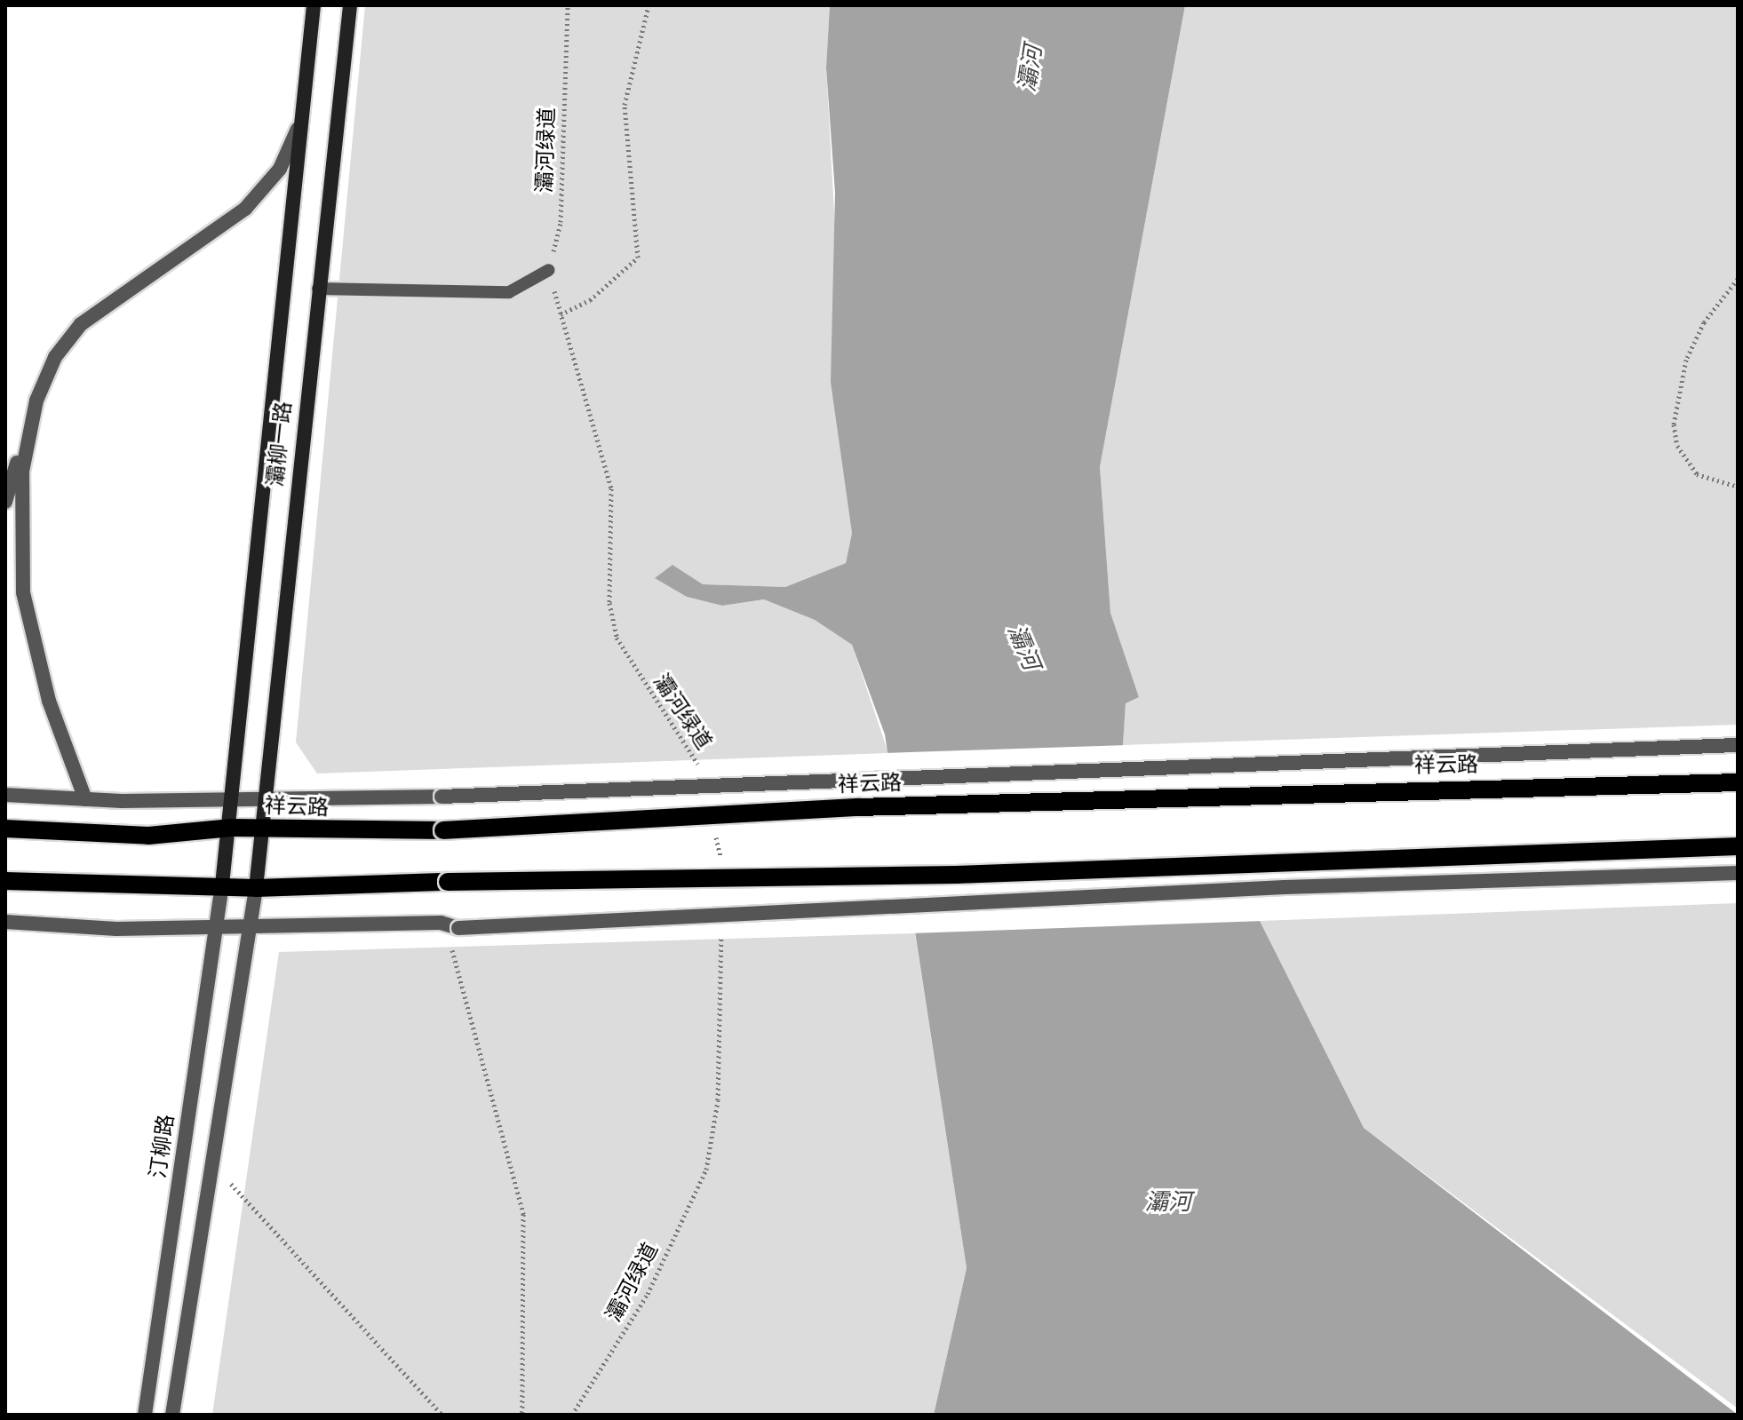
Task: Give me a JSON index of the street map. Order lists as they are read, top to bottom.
{
  "streets": {
    "main road": ["灞柳一路", "祥云路"],
    "street": ["汀柳路"],
    "path": ["灞河绿道"]
  },
  "crossings": [
    ["灞柳一路", "祥云路"],
    ["灞柳一路", "汀柳路"]
  ],
  "water": ["灞河"]
}
